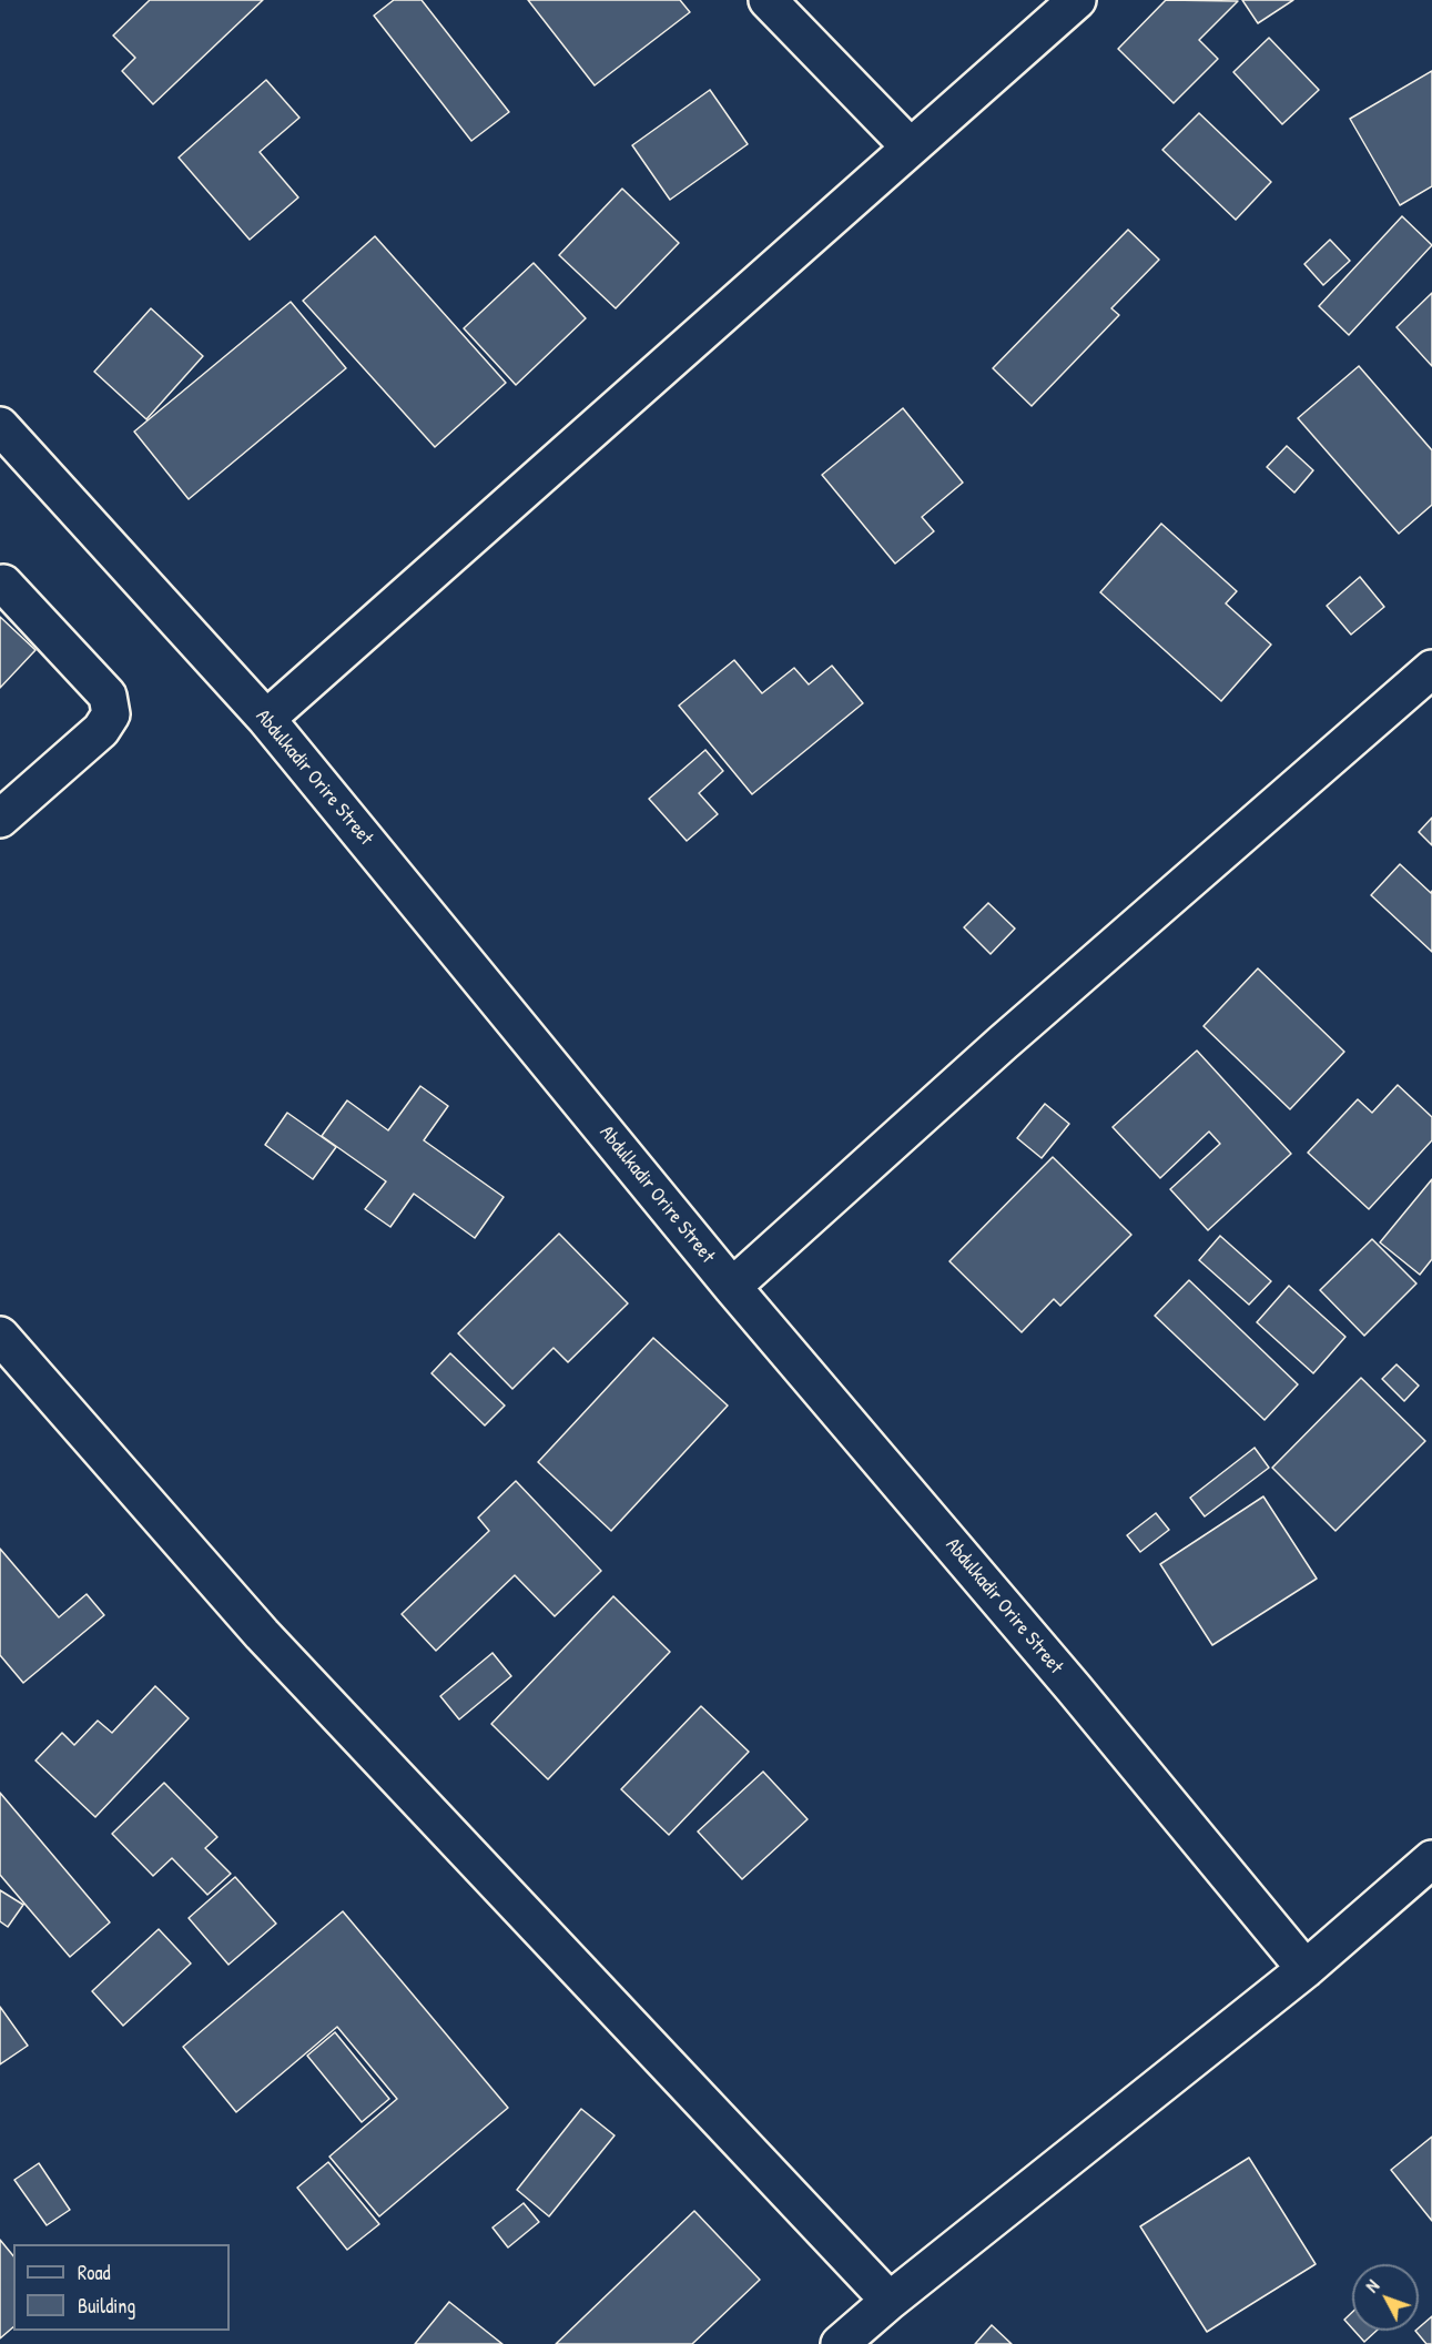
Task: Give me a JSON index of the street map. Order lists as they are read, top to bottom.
{
  "streets": {
    "street": ["Abdulkadir Orire Street"]
  },
  "legend": ["Road", "Building"],
  "north": "top left"
}
